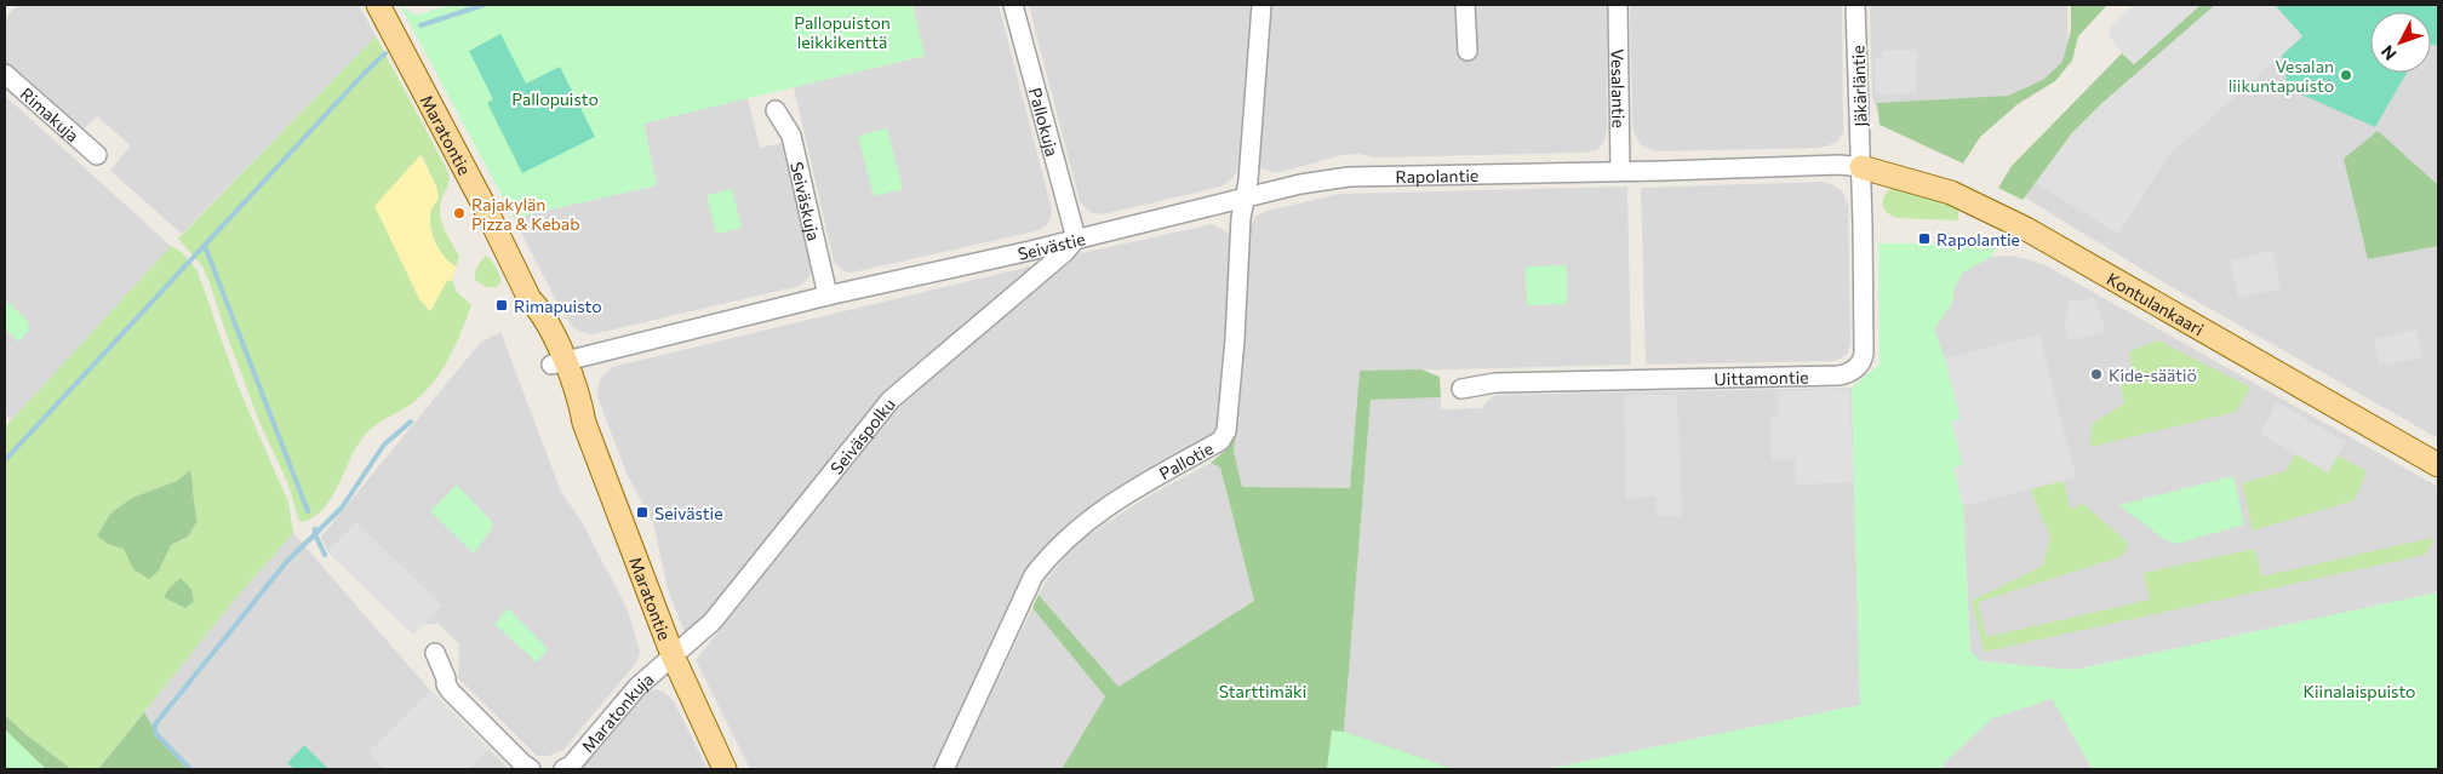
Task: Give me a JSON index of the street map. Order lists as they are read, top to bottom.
{
  "streets": {
    "main road": ["Maratontie", "Kontulankaari"],
    "street": [
      "Jäkärläntie",
      "Vesalantie",
      "Rimakuja",
      "Pallokuja",
      "Rapolantie",
      "Seiväskuja",
      "Seivästie",
      "Uittamontie",
      "Seiväspolku",
      "Pallotie",
      "Maratonkuja"
    ]
  },
  "crossings": [
    ["Jäkärläntie", "Rapolantie"],
    ["Jäkärläntie", "Kontulankaari"],
    ["Jäkärläntie", "Uittamontie"],
    ["Vesalantie", "Rapolantie"],
    ["Pallokuja", "Seivästie"],
    ["Pallokuja", "Seiväspolku"],
    ["Maratontie", "Seivästie"],
    ["Maratontie", "Seiväspolku"],
    ["Maratontie", "Maratonkuja"],
    ["Rapolantie", "Seivästie"],
    ["Rapolantie", "Kontulankaari"],
    ["Rapolantie", "Uittamontie"],
    ["Seiväskuja", "Seivästie"],
    ["Seivästie", "Seiväspolku"],
    ["Seivästie", "Pallotie"],
    ["Kontulankaari", "Uittamontie"],
    ["Seiväspolku", "Maratonkuja"]
  ],
  "parks": [
    "Pallopuiston leikkikenttä",
    "Pallopuisto",
    "Starttimäki",
    "Kiinalaispuisto"
  ],
  "places": {
    "other": ["Vesalan liikuntapuisto", "Rajakylän Pizza & Kebab", "Kide-säätiö"],
    "transit": ["Rapolantie", "Rimapuisto", "Seivästie"]
  },
  "north": "bottom left"
}
